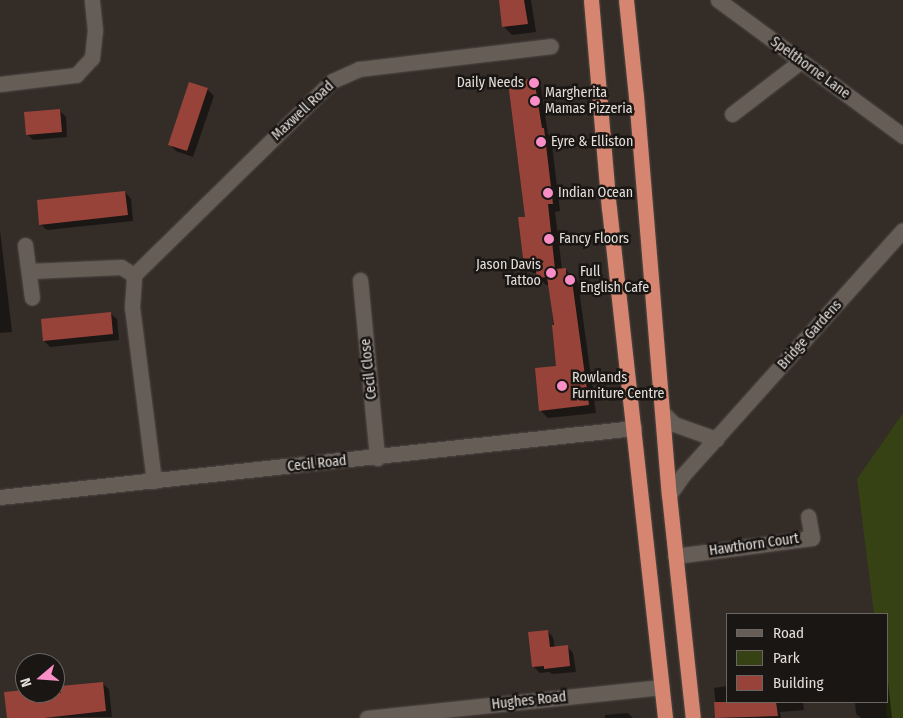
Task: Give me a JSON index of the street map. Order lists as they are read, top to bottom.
{
  "streets": {
    "street": [
      "Spelthorne Lane",
      "Maxwell Road",
      "Bridge Gardens",
      "Cecil Close",
      "Cecil Road",
      "Hawthorn Court",
      "Hughes Road"
    ]
  },
  "crossings": [
    ["Cecil Close", "Cecil Road"]
  ],
  "places": [
    "Daily Needs",
    "Margherita Mamas Pizzeria",
    "Eyre & Elliston",
    "Indian Ocean",
    "Fancy Floors",
    "Jason Davis Tattoo",
    "Full English Cafe",
    "Rowlands Furniture Centre"
  ],
  "legend": ["Road", "Park", "Building"],
  "north": "left"
}
